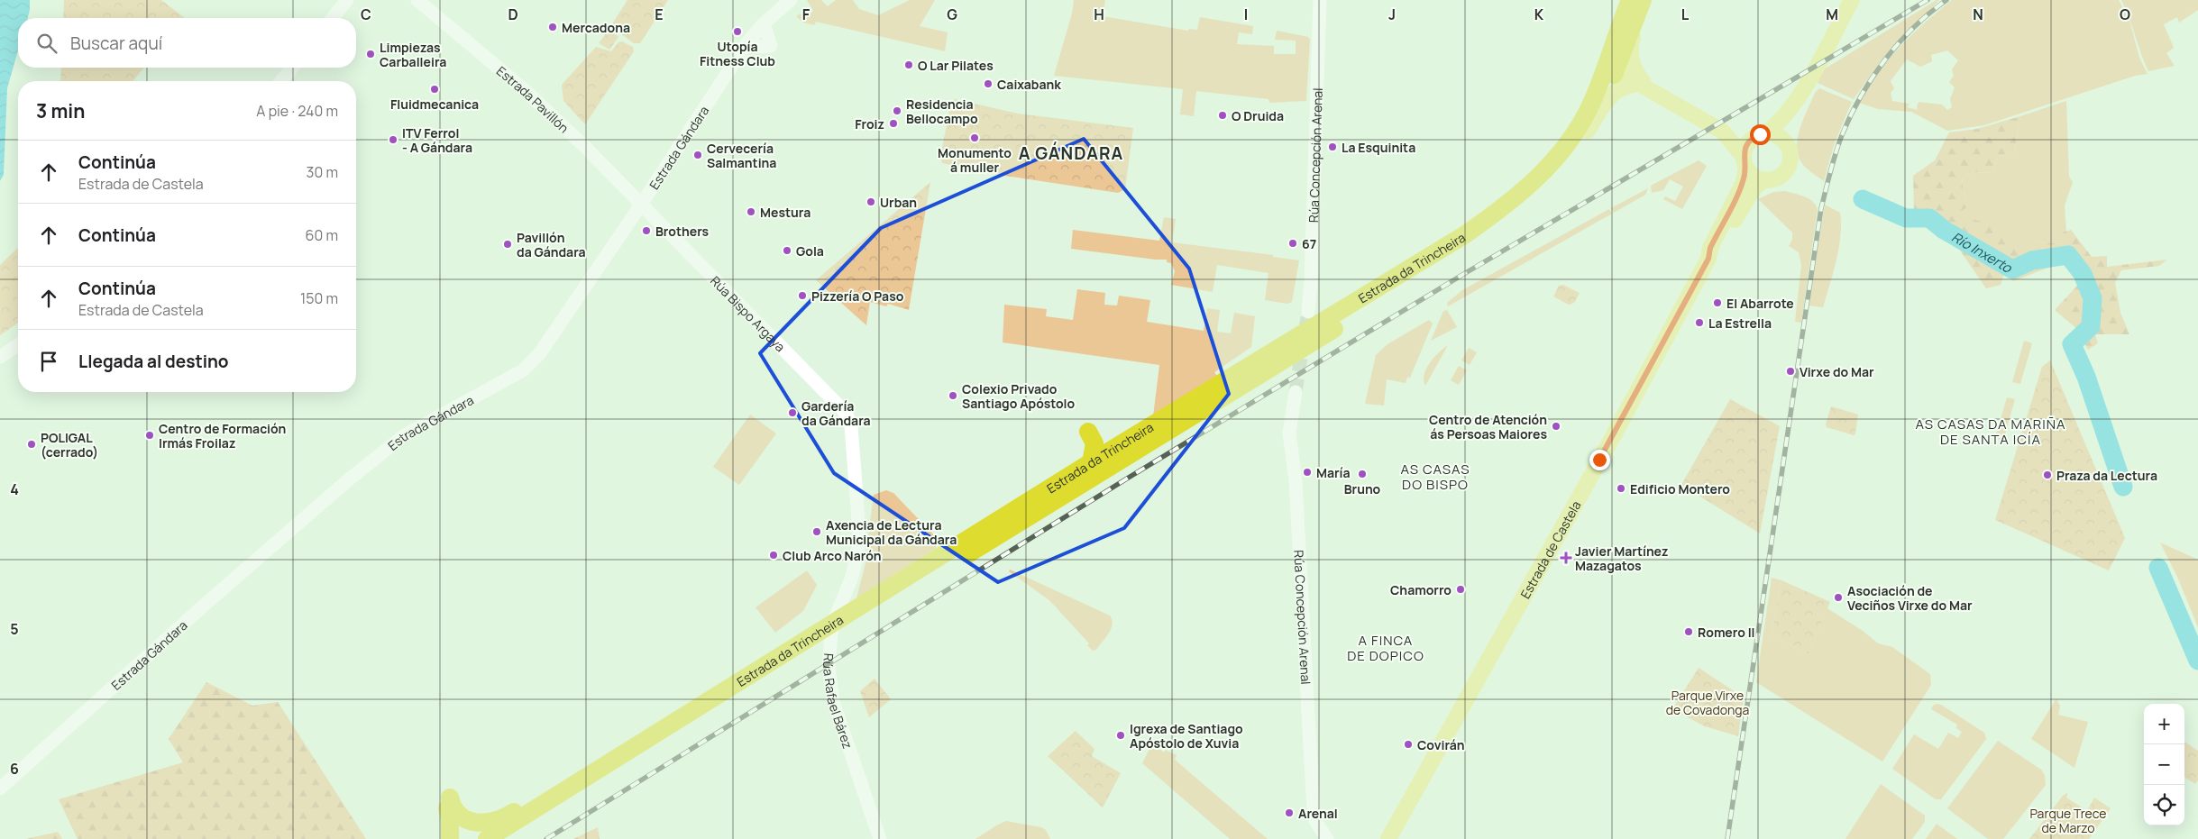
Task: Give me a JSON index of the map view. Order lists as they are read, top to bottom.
{
  "streets": {
    "highway": ["Estrada da Trincheira"],
    "main road": ["Estrada de Castela"],
    "street": [
      "Estrada Pavillón",
      "Estrada Gándara",
      "Rúa Concepción Arenal",
      "Rúa Bispo Argaya",
      "Rúa Rafael Bárez"
    ]
  },
  "crossings": [
    ["Estrada Pavillón", "Estrada Gándara"],
    ["Estrada Pavillón", "Rúa Bispo Argaya"],
    ["Estrada Gándara", "Rúa Bispo Argaya"],
    ["Rúa Bispo Argaya", "Rúa Rafael Bárez"]
  ],
  "districts": [
    "A GÁNDARA",
    "AS CASAS DA MARIÑA DE SANTA ICÍA",
    "AS CASAS DO BISPO",
    "A FINCA DE DOPICO"
  ],
  "water": ["Río Inxerto"],
  "parks": ["Parque Virxe de Covadonga", "Parque Trece de Marzo"],
  "places": {
    "other": [
      "Mercadona",
      "Utopía Fitness Club",
      "Limpiezas Carballeira",
      "O Lar Pilates",
      "Caixabank",
      "Fluidmecanica",
      "Residencia Bellocampo",
      "O Druida",
      "Froiz",
      "Monumento á muller",
      "ITV Ferrol - A Gándara",
      "La Esquinita",
      "Cervecería Salmantina",
      "Urban",
      "Mestura",
      "Brothers",
      "67",
      "Pavillón da Gándara",
      "Gola",
      "Pizzería O Paso",
      "El Abarrote",
      "La Estrella",
      "Virxe do Mar",
      "Colexio Privado Santiago Apóstolo",
      "Gardería da Gándara",
      "Centro de Atención ás Persoas Maiores",
      "Centro de Formación Irmás Froilaz",
      "POLIGAL (cerrado)",
      "María",
      "Bruno",
      "Praza da Lectura",
      "Edificio Montero",
      "Axencia de Lectura Municipal da Gándara",
      "Club Arco Narón",
      "Chamorro",
      "Asociación de Veciños Virxe do Mar",
      "Romero II",
      "Igrexa de Santiago Apóstolo de Xuvia",
      "Covirán",
      "Arenal"
    ],
    "health": ["Javier Martínez Mazagatos"]
  },
  "page": {
    "search": "Buscar aquí",
    "heading": ["3 min", "A pie · 240 m"],
    "list": [
      ["Continúa", "Estrada de Castela", "30 m"],
      ["Continúa", "60 m"],
      ["Continúa", "Estrada de Castela", "150 m"],
      "Llegada al destino"
    ],
    "map_buttons": ["+", "−"]
  },
  "grid": {
    "columns": [
      "C",
      "D",
      "E",
      "F",
      "G",
      "H",
      "I",
      "J",
      "K",
      "L",
      "M",
      "N",
      "O"
    ],
    "rows": ["4", "5", "6"]
  }
}
